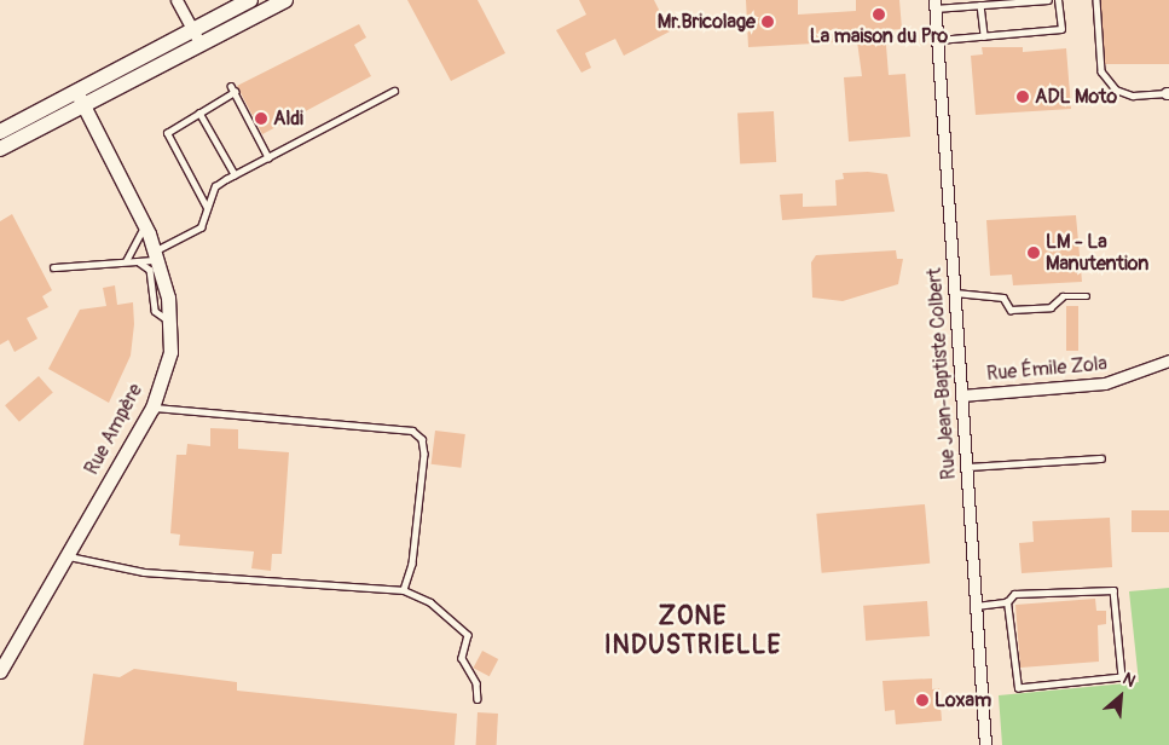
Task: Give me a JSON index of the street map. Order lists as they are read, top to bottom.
{
  "streets": {
    "street": ["Rue Émile Zola", "Rue Jean-Baptiste Colbert", "Rue Ampère"]
  },
  "crossings": [
    ["Rue Émile Zola", "Rue Jean-Baptiste Colbert"]
  ],
  "districts": ["ZONE INDUSTRIELLE"],
  "places": [
    "La maison du Pro",
    "Mr.Bricolage",
    "ADL Moto",
    "Aldi",
    "LM - La Manutention",
    "Loxam"
  ],
  "north": "top right"
}
